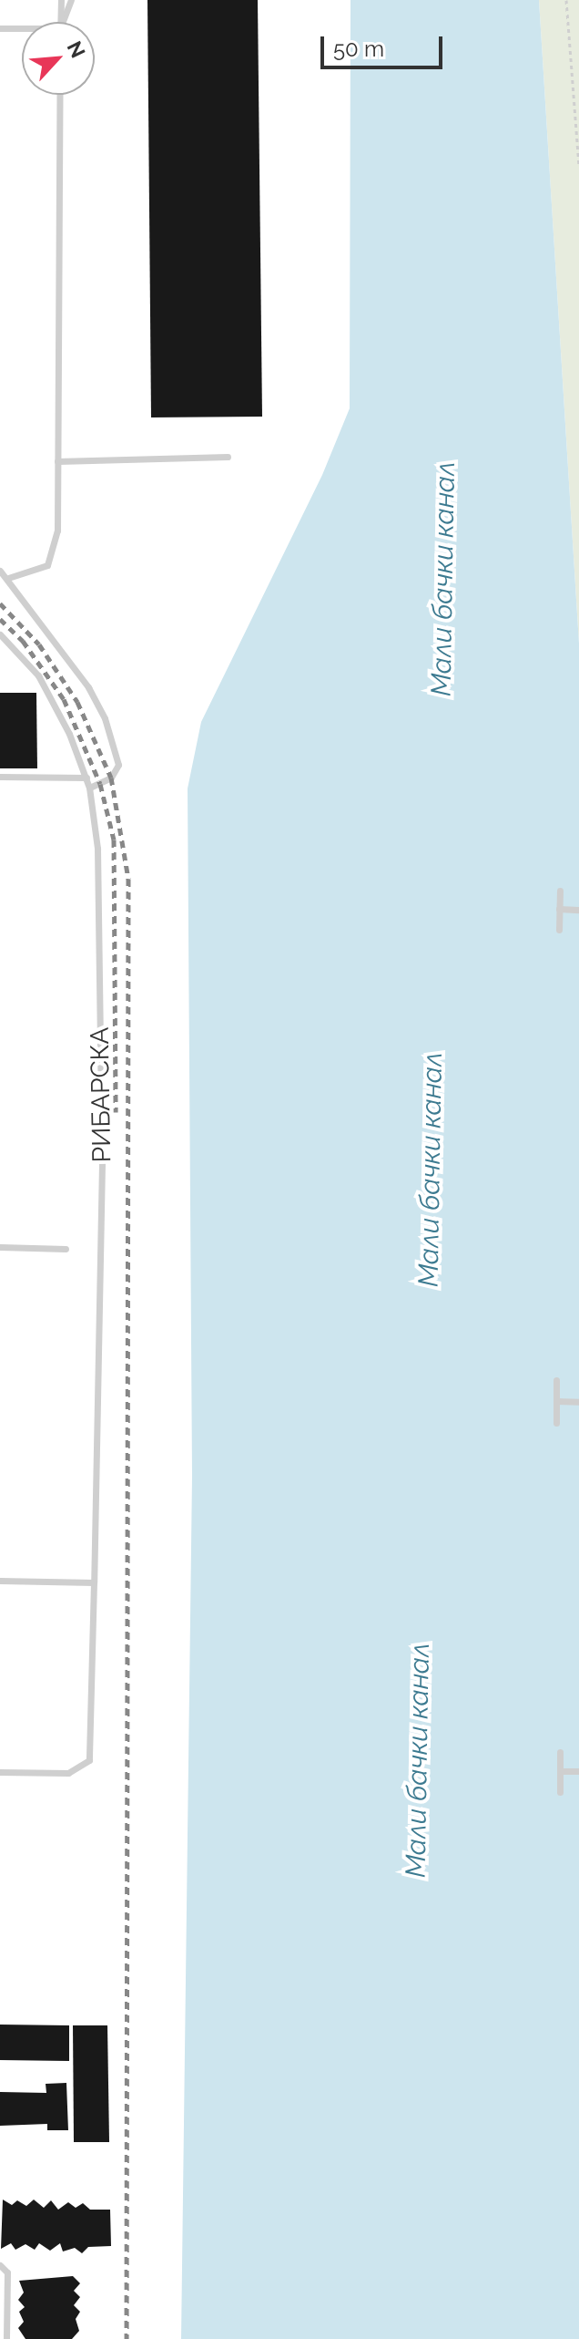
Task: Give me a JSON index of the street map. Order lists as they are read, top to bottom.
{
  "streets": {
    "lane": ["РИБАРСКА"]
  },
  "water": ["Мали бачки канал"],
  "scale_bar": "50 m",
  "north": "top right"
}
